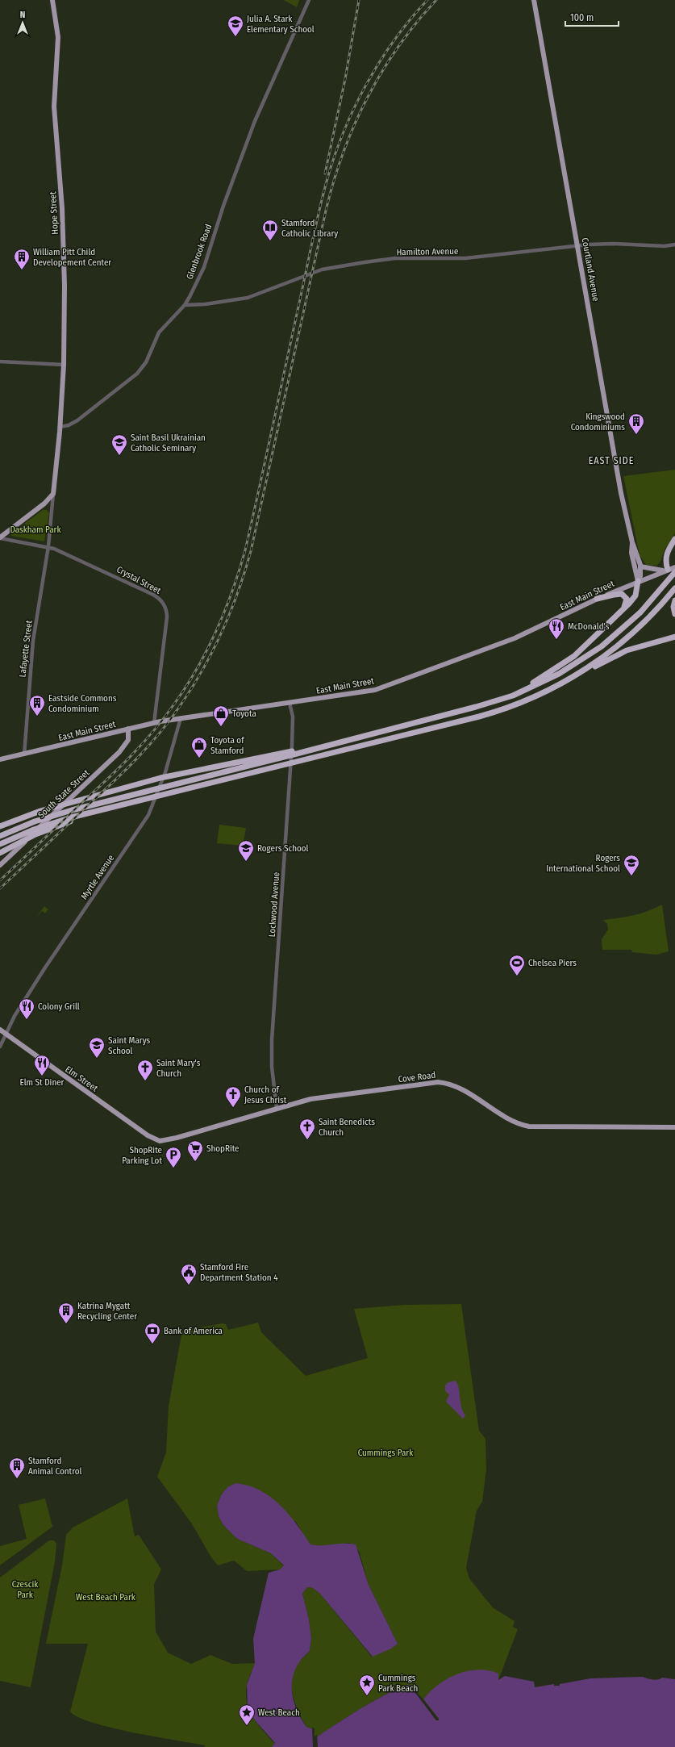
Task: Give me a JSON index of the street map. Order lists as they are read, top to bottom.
{
  "streets": {
    "main road": [
      "Hope Street",
      "Courtland Avenue",
      "East Main Street",
      "South State Street",
      "Cove Road",
      "Elm Street"
    ],
    "street": [
      "Glenbrook Road",
      "Hamilton Avenue",
      "Crystal Street",
      "Lafayette Street",
      "Myrtle Avenue",
      "Lockwood Avenue"
    ]
  },
  "crossings": [
    ["Hope Street", "Glenbrook Road"],
    ["Glenbrook Road", "Hamilton Avenue"],
    ["Hamilton Avenue", "Courtland Avenue"],
    ["Courtland Avenue", "East Main Street"],
    ["Crystal Street", "East Main Street"],
    ["Crystal Street", "Lafayette Street"],
    ["East Main Street", "Lafayette Street"],
    ["East Main Street", "South State Street"],
    ["East Main Street", "Myrtle Avenue"],
    ["East Main Street", "Lockwood Avenue"],
    ["Myrtle Avenue", "Elm Street"],
    ["Lockwood Avenue", "Cove Road"],
    ["Cove Road", "Elm Street"]
  ],
  "districts": ["EAST SIDE"],
  "parks": [
    "Daskham Park",
    "Cummings Park",
    "Czescik Park",
    "West Beach Park"
  ],
  "places": {
    "school or university": [
      "Julia A. Stark Elementary School",
      "Saint Basil Ukrainian Catholic Seminary",
      "Rogers School",
      "Rogers International School",
      "Saint Marys School"
    ],
    "library": ["Stamford Catholic Library"],
    "building": [
      "William Pitt Child Developement Center",
      "Kingswood Condominiums",
      "Eastside Commons Condominium",
      "Katrina Mygatt Recycling Center",
      "Stamford Animal Control"
    ],
    "restaurant": ["McDonald's", "Colony Grill", "Elm St Diner"],
    "shop": ["Toyota", "Toyota of Stamford"],
    "sports": ["Chelsea Piers"],
    "church": ["Saint Mary's Church", "Church of Jesus Christ", "Saint Benedicts Church"],
    "supermarket": ["ShopRite"],
    "parking": ["ShopRite Parking Lot"],
    "public building": ["Stamford Fire Department Station 4"],
    "bank": ["Bank of America"],
    "place": ["Cummings Park Beach", "West Beach"]
  },
  "scale_bar": "100 m",
  "north": "top"
}
